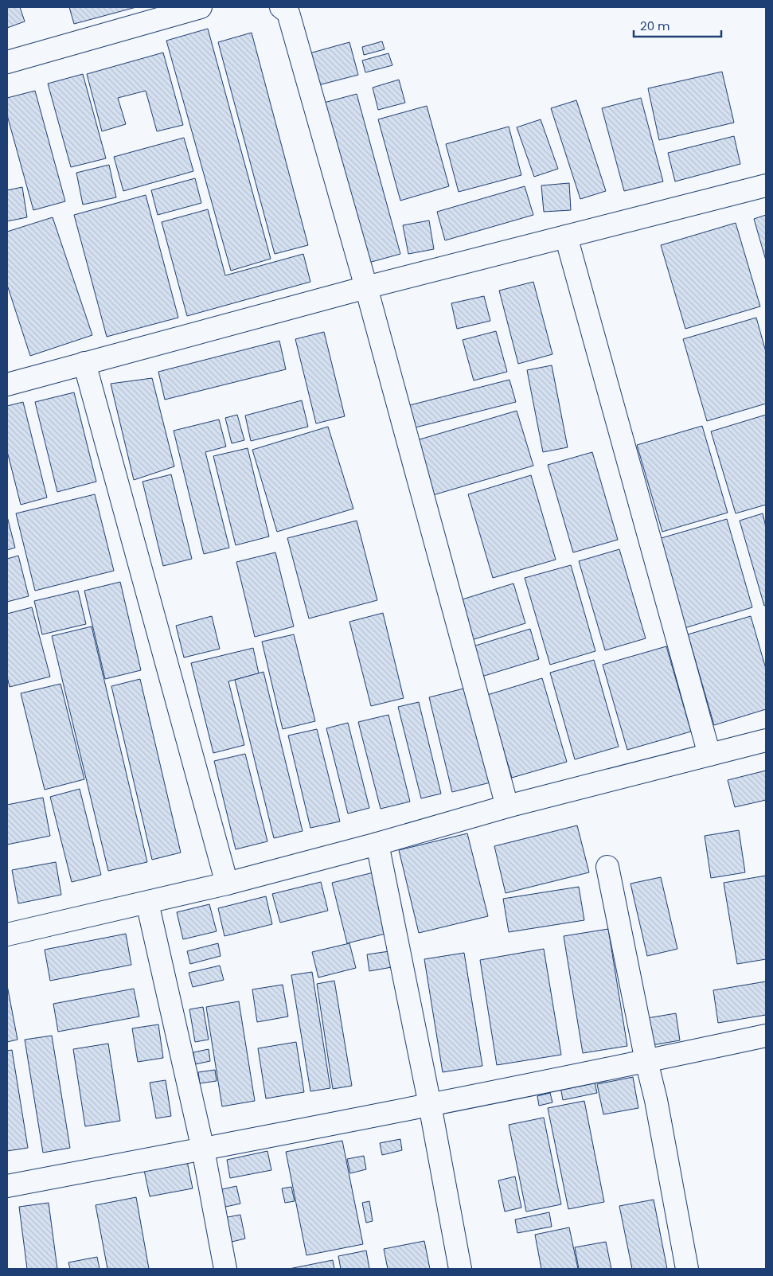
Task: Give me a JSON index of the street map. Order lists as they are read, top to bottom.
{
  "scale_bar": "20 m"
}
